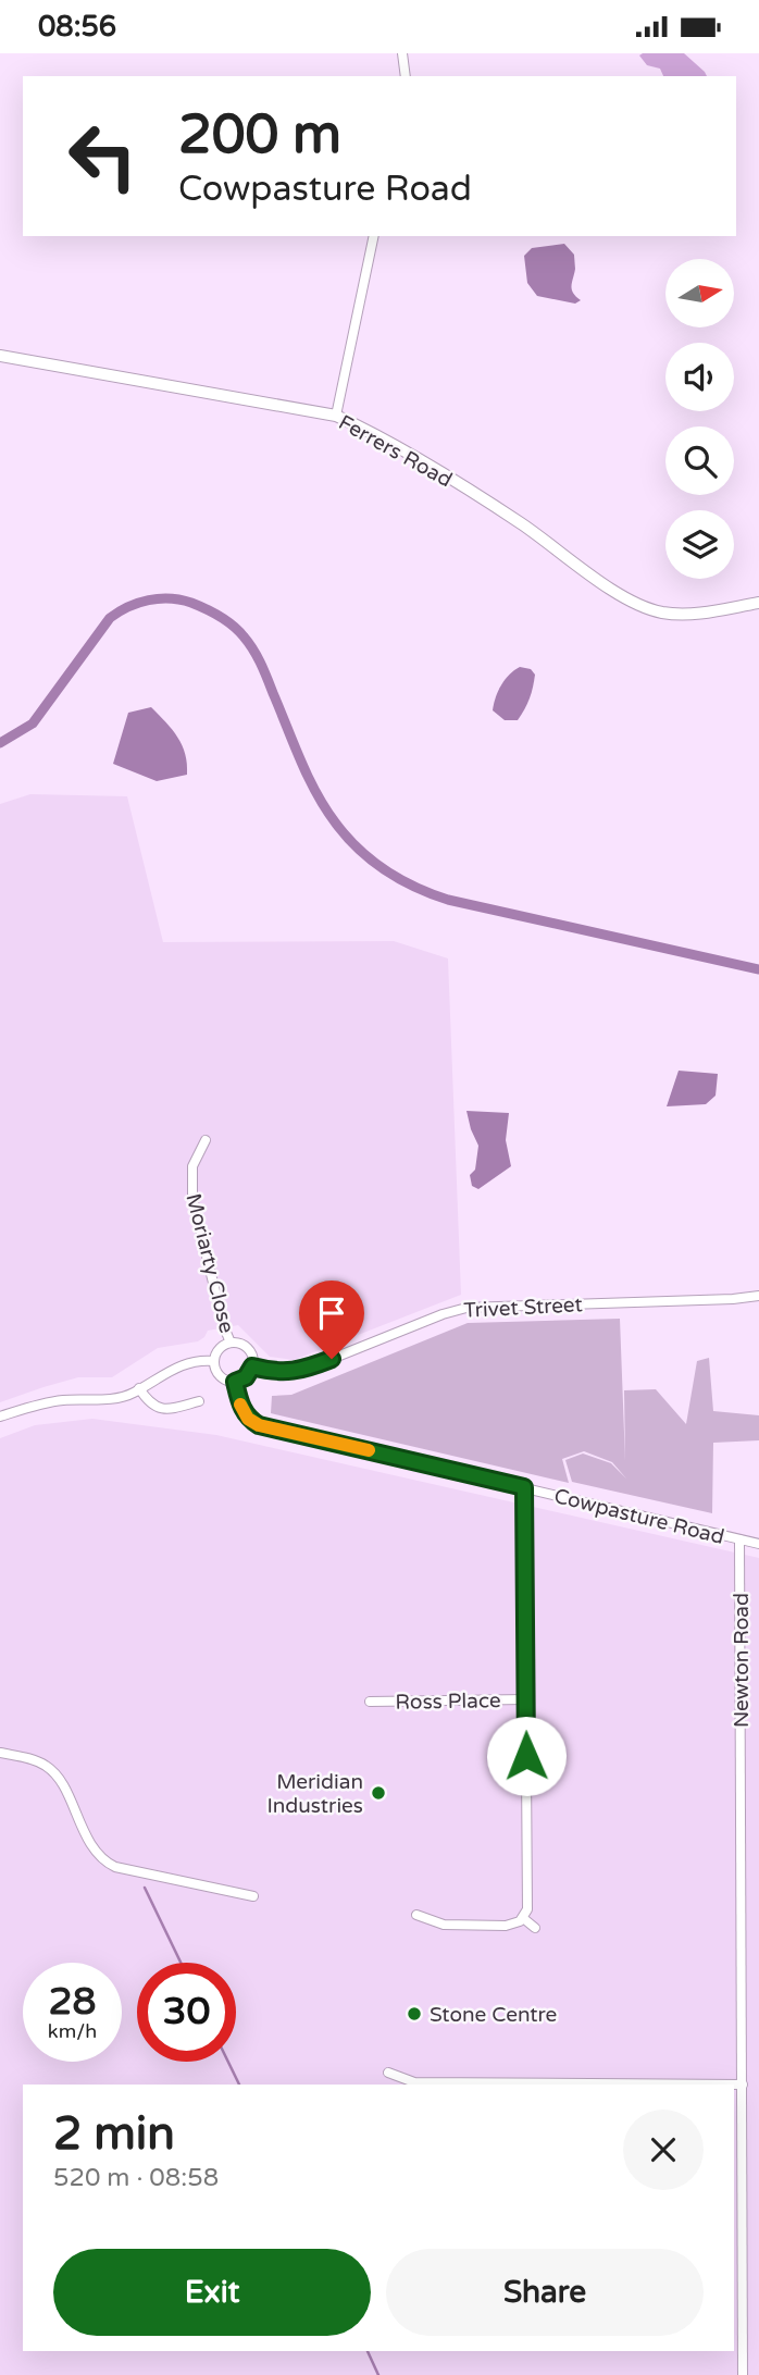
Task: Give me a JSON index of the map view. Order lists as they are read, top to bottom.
{
  "streets": {
    "street": [
      "Ferrers Road",
      "Moriarty Close",
      "Trivet Street",
      "Cowpasture Road",
      "Newton Road",
      "Ross Place"
    ]
  },
  "crossings": [
    ["Moriarty Close", "Trivet Street"],
    ["Moriarty Close", "Cowpasture Road"],
    ["Trivet Street", "Cowpasture Road"],
    ["Cowpasture Road", "Newton Road"]
  ],
  "places": ["Meridian Industries", "Stone Centre"],
  "north": "right",
  "page": {
    "status": "08:56",
    "turn": ["200 m", "Cowpasture Road"],
    "speed": "28 km/h",
    "limit": "30",
    "heading": ["2 min", "520 m · 08:58"],
    "buttons": ["Exit", "Share"]
  }
}
